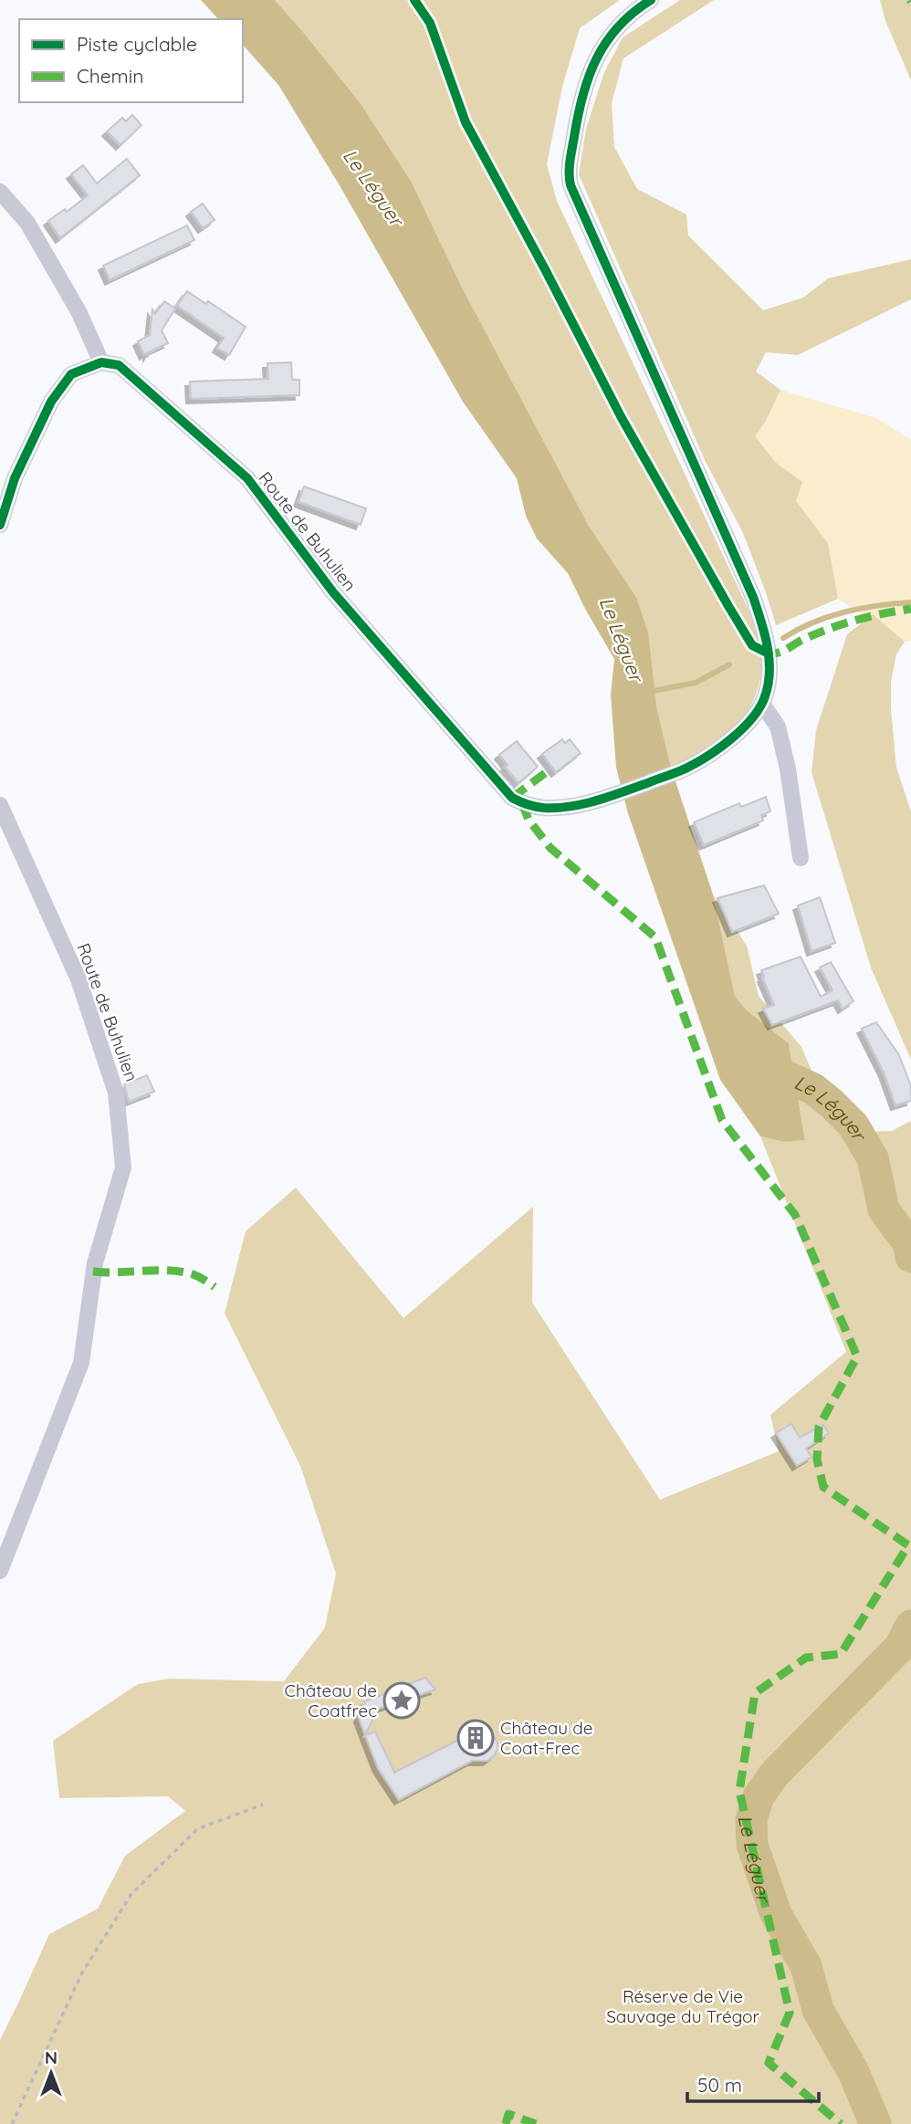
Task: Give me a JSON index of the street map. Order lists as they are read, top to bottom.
{
  "streets": {
    "street": ["Route de Buhulien"]
  },
  "water": ["Le Léguer"],
  "parks": ["Réserve de Vie Sauvage du Trégor"],
  "places": {
    "place": ["Château de Coatfrec"],
    "building": ["Château de Coat-Frec"]
  },
  "legend": ["Piste cyclable", "Chemin"],
  "scale_bar": "50 m",
  "north": "top"
}
